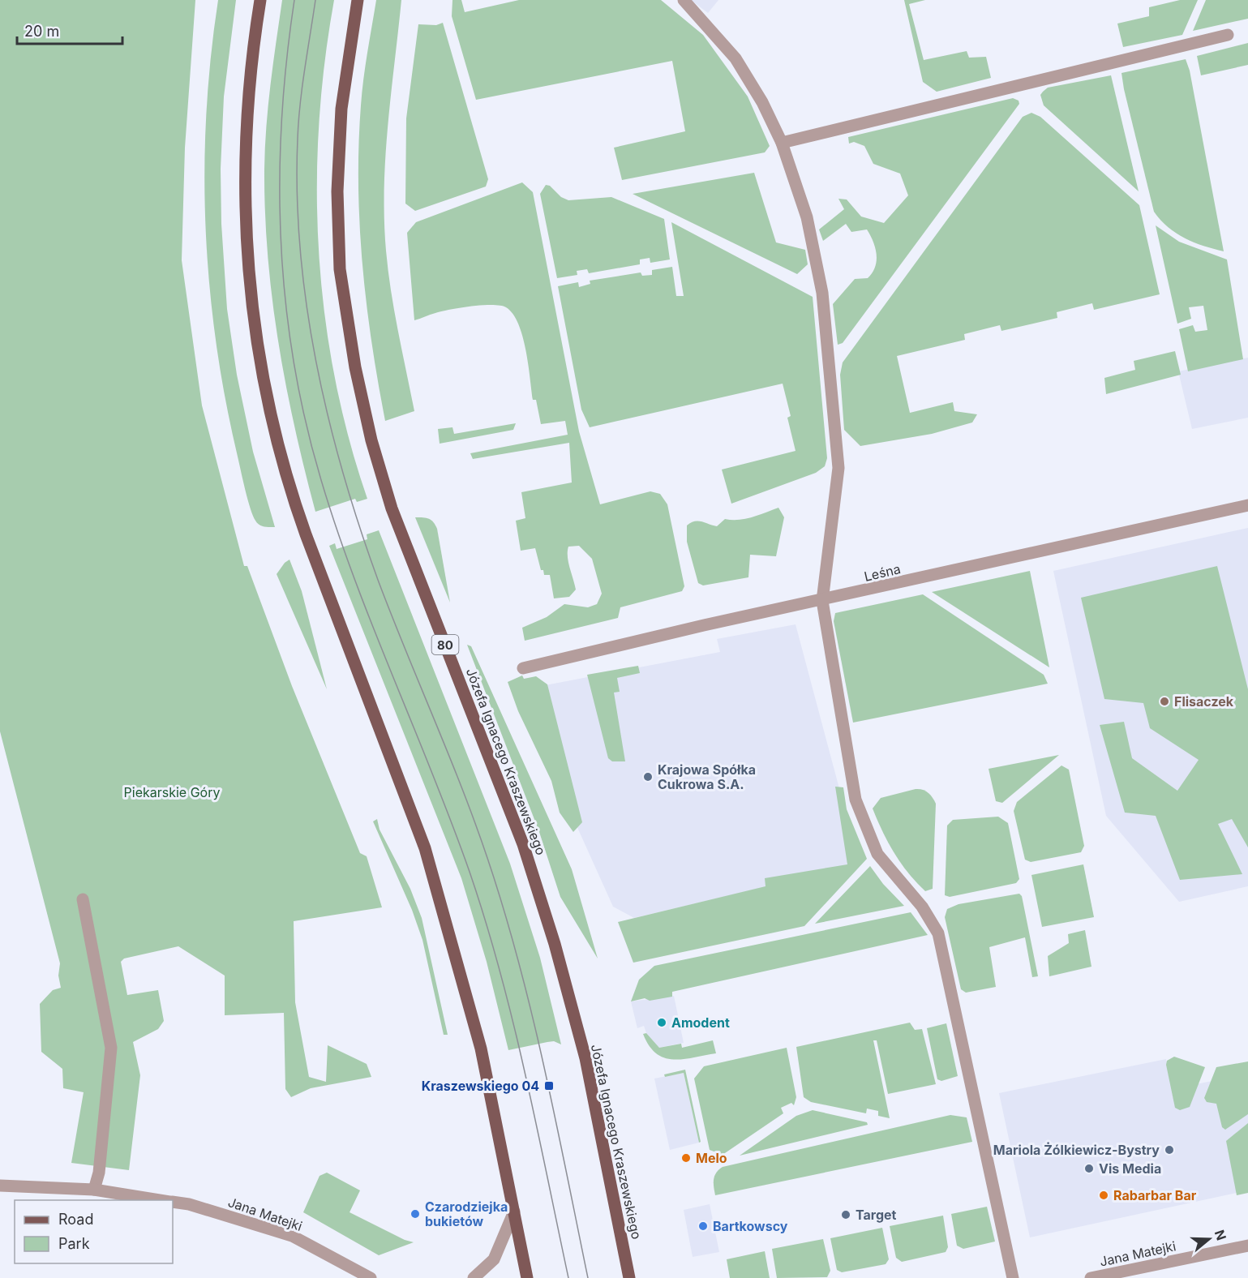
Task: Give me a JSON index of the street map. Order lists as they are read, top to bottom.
{
  "streets": {
    "main road": ["80", "Józefa Ignacego Kraszewskiego"],
    "street": ["Leśna", "Jana Matejki"]
  },
  "parks": ["Piekarskie Góry"],
  "places": {
    "other": [
      "Flisaczek",
      "Krajowa Spółka Cukrowa S.A.",
      "Amodent",
      "Mariola Żólkiewicz-Bystry",
      "Melo",
      "Vis Media",
      "Rabarbar Bar",
      "Czarodziejka bukietów",
      "Target",
      "Bartkowscy"
    ],
    "transit": ["Kraszewskiego 04"]
  },
  "legend": ["Road", "Park"],
  "scale_bar": "20 m",
  "north": "right"
}
